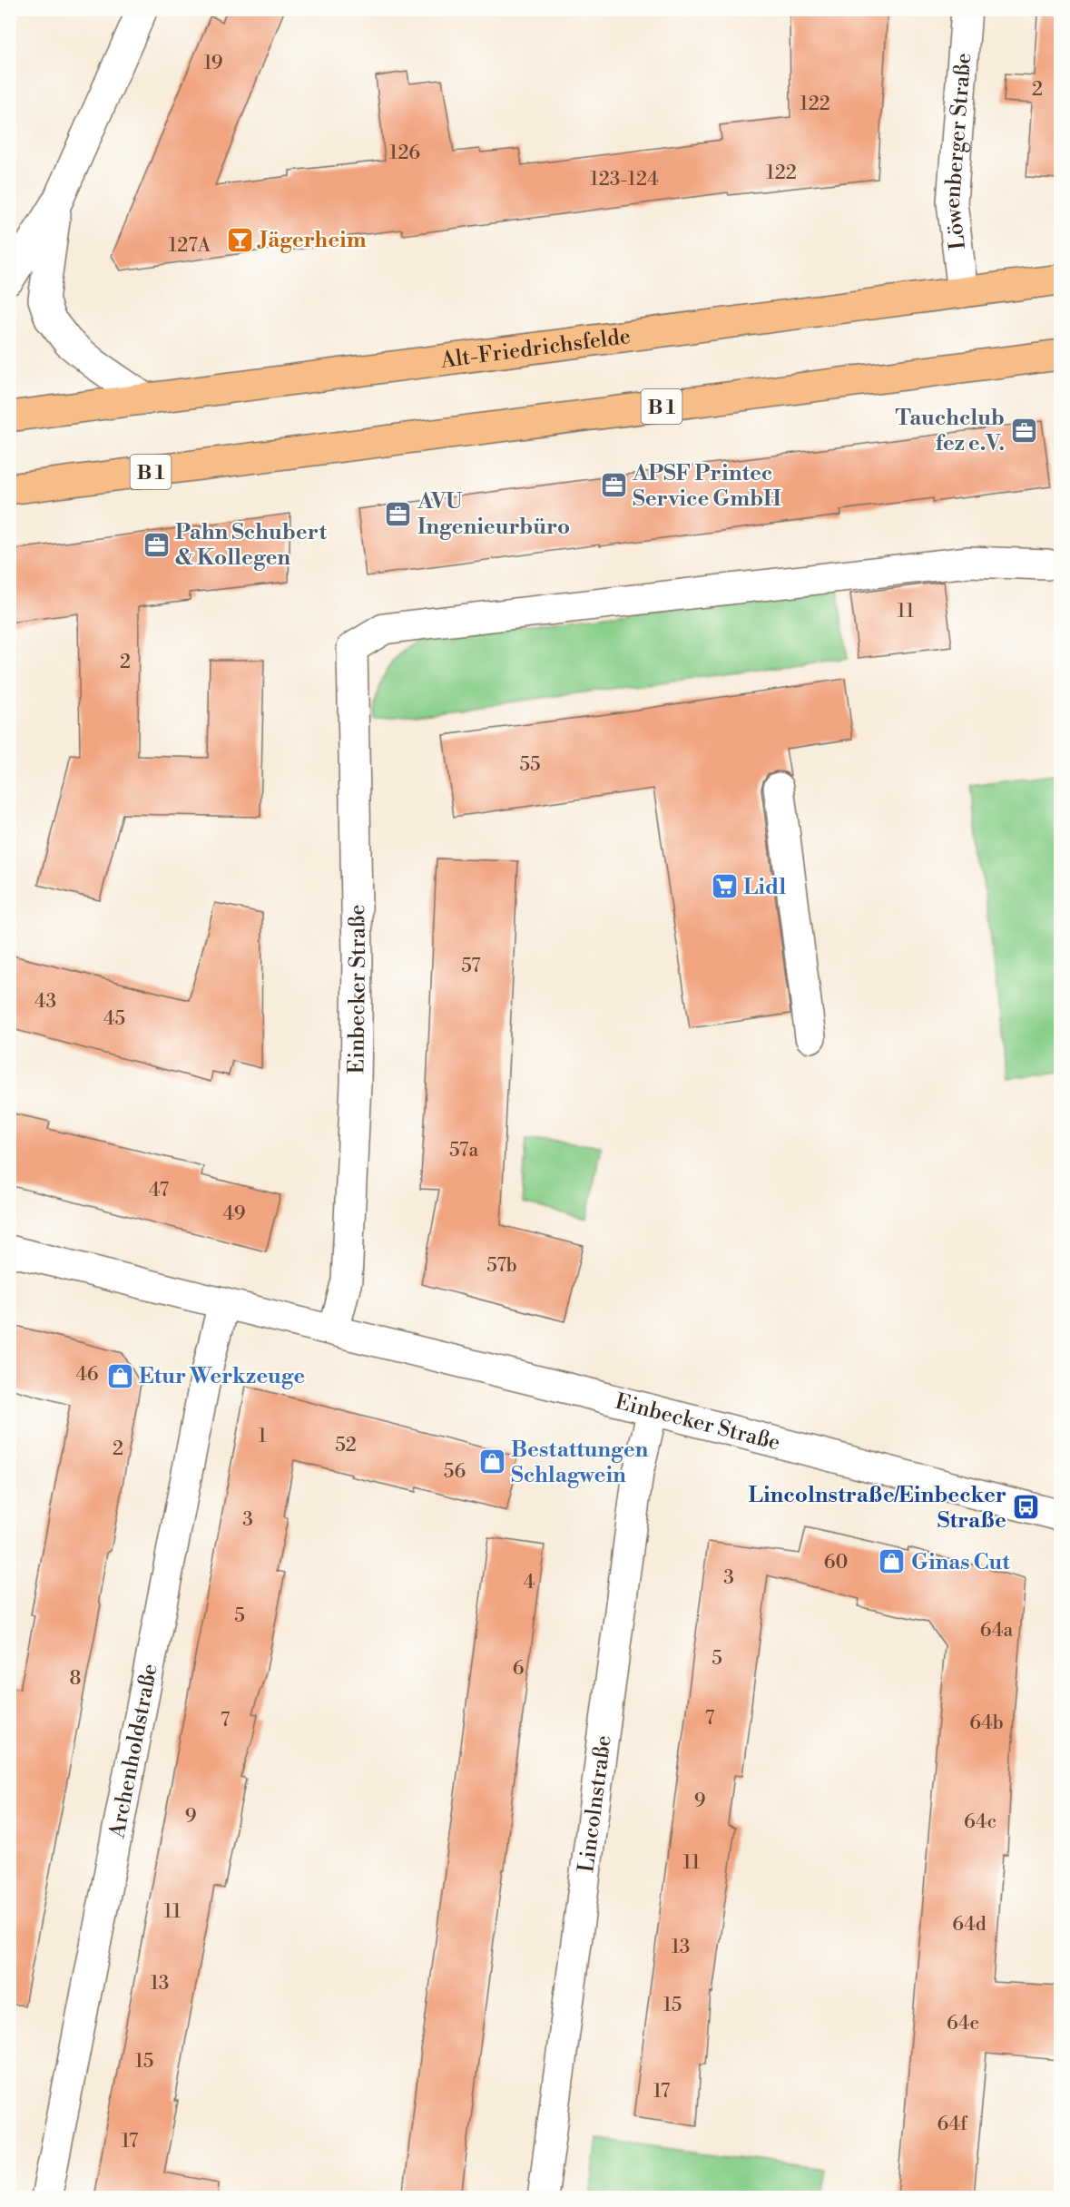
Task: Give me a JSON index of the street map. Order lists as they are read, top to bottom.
{
  "streets": {
    "main road": ["Alt-Friedrichsfelde", "B 1"],
    "street": [
      "Löwenberger Straße",
      "Einbecker Straße",
      "Archenholdstraße",
      "Lincolnstraße"
    ]
  },
  "crossings": [
    ["Löwenberger Straße", "Alt-Friedrichsfelde"],
    ["Einbecker Straße", "Archenholdstraße"],
    ["Einbecker Straße", "Lincolnstraße"]
  ],
  "places": {
    "bar": ["Jägerheim"],
    "office": [
      "Tauchclub fez e.V.",
      "APSF Printec Service GmbH",
      "AVU Ingenieurbüro",
      "Pahn Schubert & Kollegen"
    ],
    "supermarket": ["Lidl"],
    "shop": ["Etur Werkzeuge", "Bestattungen Schlagwein", "Ginas Cut"],
    "bus stop": ["Lincolnstraße/Einbecker Straße"]
  },
  "house_numbers": [
    "19",
    "2",
    "122",
    "126",
    "122",
    "123-124",
    "127A",
    "11",
    "2",
    "55",
    "57",
    "43",
    "45",
    "57a",
    "47",
    "49",
    "57b",
    "46",
    "1",
    "52",
    "2",
    "56",
    "3",
    "60",
    "3",
    "4",
    "5",
    "64a",
    "5",
    "6",
    "8",
    "7",
    "7",
    "64b",
    "9",
    "9",
    "64c",
    "11",
    "11",
    "64d",
    "13",
    "13",
    "15",
    "64e",
    "15",
    "17",
    "64f",
    "17"
  ]
}
